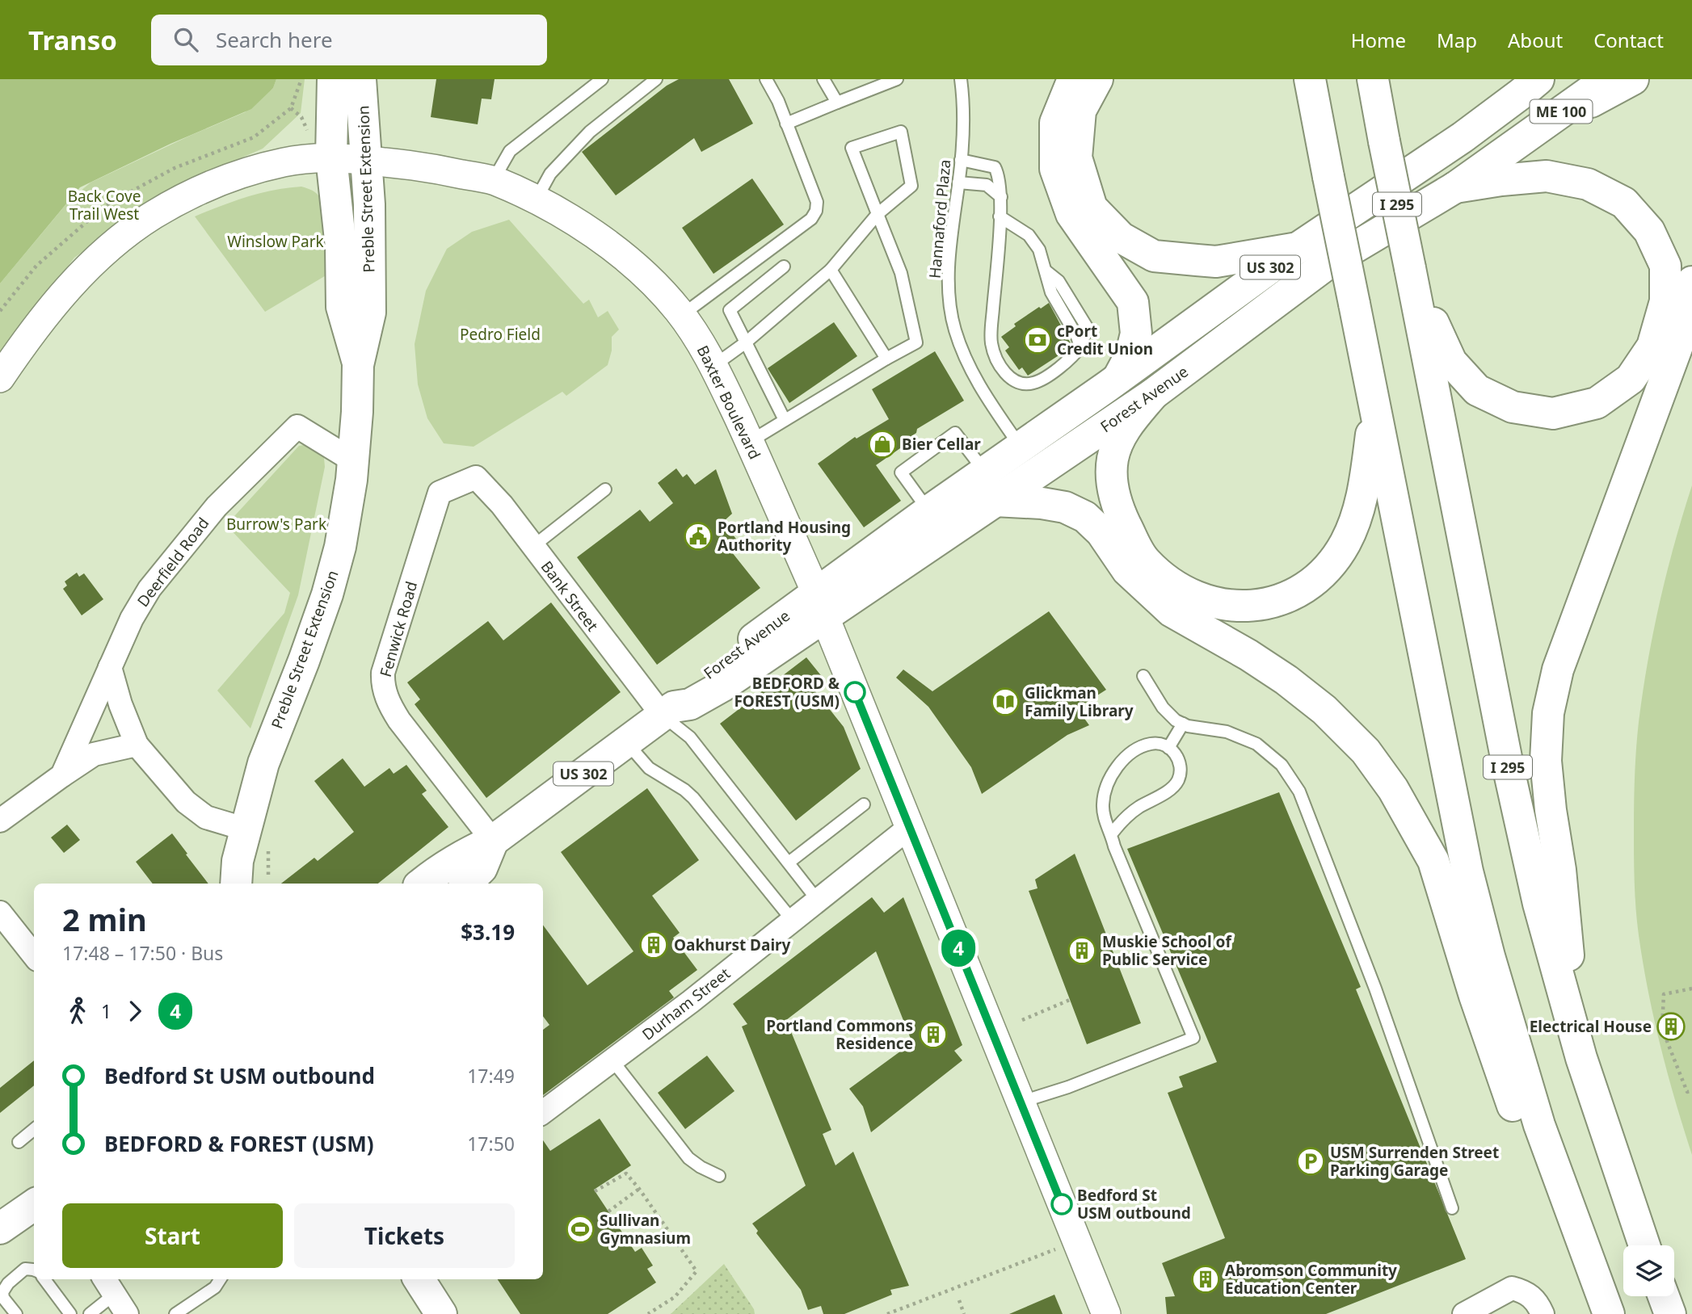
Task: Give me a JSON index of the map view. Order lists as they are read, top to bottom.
{
  "streets": {
    "main road": [
      "ME 100",
      "Preble Street Extension",
      "I 295",
      "US 302",
      "Forest Avenue"
    ],
    "street": [
      "Baxter Boulevard",
      "Deerfield Road",
      "Bank Street",
      "Fenwick Road",
      "Durham Street"
    ],
    "lane": ["Hannaford Plaza"]
  },
  "crossings": [
    ["Preble Street Extension", "Baxter Boulevard"],
    ["Preble Street Extension", "Deerfield Road"],
    ["Hannaford Plaza", "Forest Avenue"],
    ["Forest Avenue", "Baxter Boulevard"],
    ["Forest Avenue", "Bank Street"],
    ["Forest Avenue", "Fenwick Road"],
    ["Baxter Boulevard", "Durham Street"],
    ["Bank Street", "Fenwick Road"]
  ],
  "parks": [
    "Back Cove Trail West",
    "Winslow Park",
    "Pedro Field",
    "Burrow's Park"
  ],
  "places": {
    "bank": ["cPort Credit Union"],
    "shop": ["Bier Cellar"],
    "public building": ["Portland Housing Authority"],
    "other": ["BEDFORD & FOREST (USM)", "Bedford St USM outbound"],
    "library": ["Glickman Family Library"],
    "building": [
      "Oakhurst Dairy",
      "Muskie School of Public Service",
      "Electrical House",
      "Portland Commons Residence",
      "Abromson Community Education Center"
    ],
    "parking": ["USM Surrenden Street Parking Garage"],
    "sports": ["Sullivan Gymnasium"]
  },
  "lines": ["bus line 4"],
  "page": {
    "header": "Transo",
    "search": "Search here",
    "nav": [
      "Home",
      "Map",
      "About",
      "Contact"
    ],
    "on_map": "4",
    "heading": ["2 min", "17:48 – 17:50 · Bus", "$3.19"],
    "legs": ["1", "4"],
    "list": [
      {
        "name": "Bedford St USM outbound",
        "value": "17:49"
      },
      {
        "name": "BEDFORD & FOREST (USM)",
        "value": "17:50"
      }
    ],
    "buttons": ["Start", "Tickets"]
  }
}
